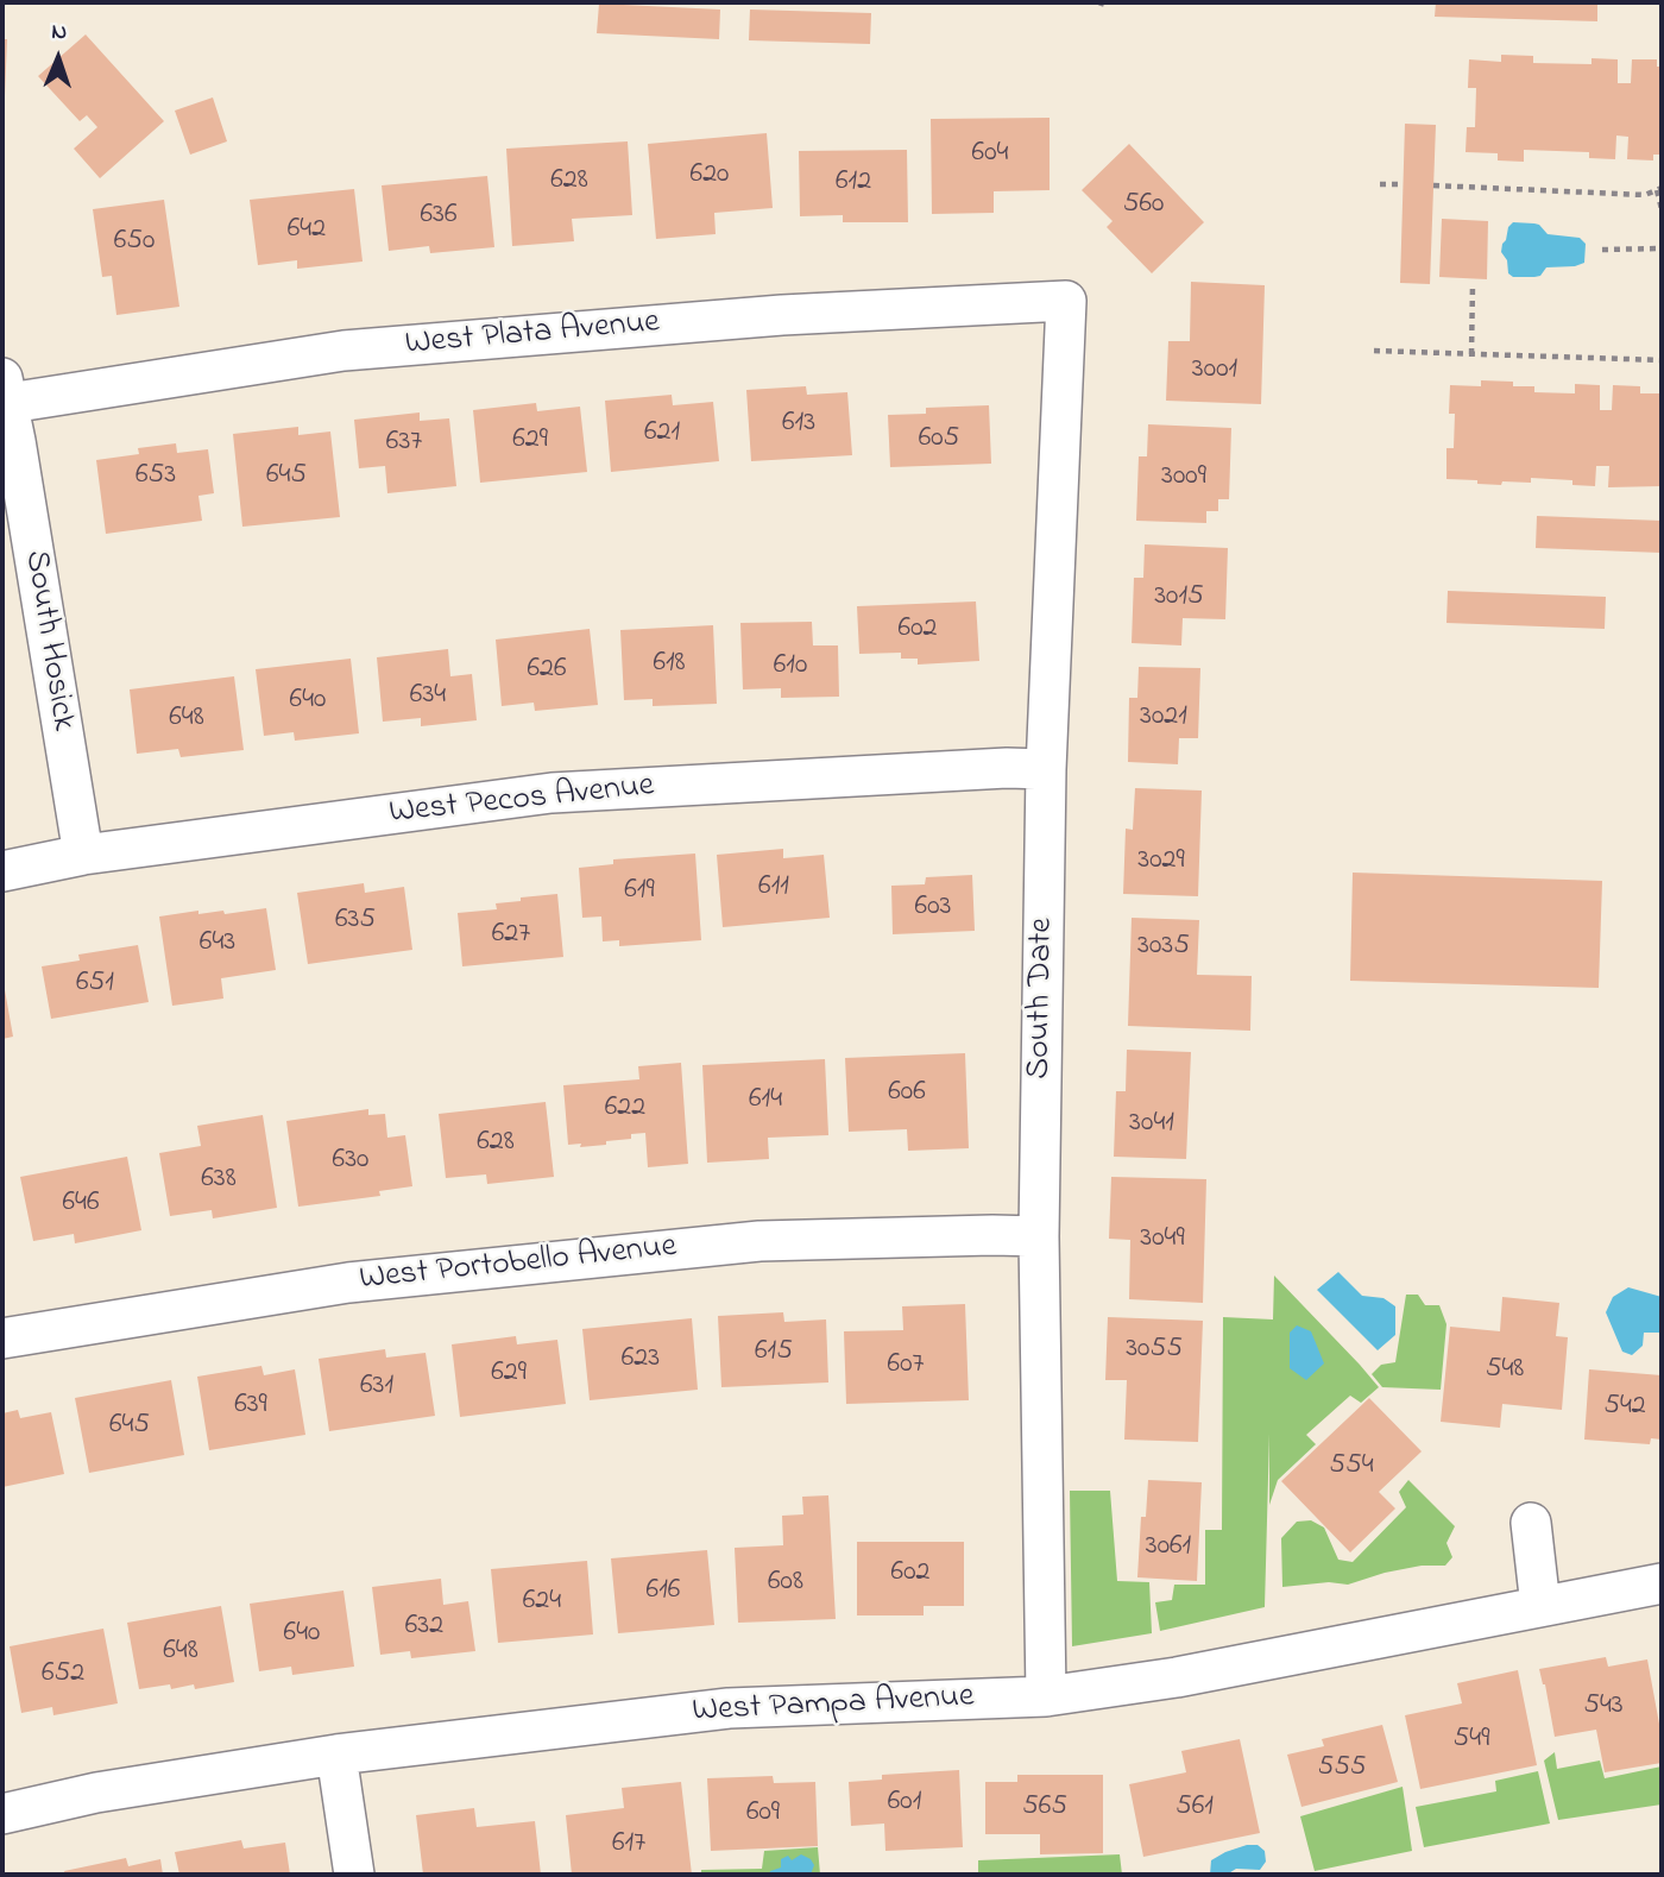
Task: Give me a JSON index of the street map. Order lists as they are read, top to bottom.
{
  "streets": {
    "street": [
      "West Plata Avenue",
      "South Hosick",
      "West Pecos Avenue",
      "South Date",
      "West Portobello Avenue",
      "West Pampa Avenue"
    ]
  },
  "crossings": [
    ["West Plata Avenue", "South Hosick"],
    ["West Plata Avenue", "South Date"],
    ["South Hosick", "West Pecos Avenue"],
    ["West Pecos Avenue", "South Date"],
    ["South Date", "West Portobello Avenue"],
    ["South Date", "West Pampa Avenue"]
  ],
  "house_numbers": [
    "604",
    "620",
    "628",
    "612",
    "560",
    "636",
    "642",
    "650",
    "3001",
    "613",
    "621",
    "605",
    "629",
    "637",
    "653",
    "645",
    "3009",
    "3015",
    "602",
    "618",
    "610",
    "626",
    "634",
    "640",
    "3021",
    "648",
    "3029",
    "611",
    "619",
    "603",
    "635",
    "627",
    "643",
    "3035",
    "651",
    "606",
    "614",
    "622",
    "3041",
    "628",
    "630",
    "638",
    "646",
    "3049",
    "3055",
    "615",
    "623",
    "607",
    "548",
    "629",
    "631",
    "639",
    "542",
    "645",
    "554",
    "3061",
    "602",
    "608",
    "616",
    "624",
    "632",
    "640",
    "648",
    "652",
    "543",
    "549",
    "555",
    "601",
    "565",
    "561",
    "609",
    "617"
  ],
  "north": "top"
}
